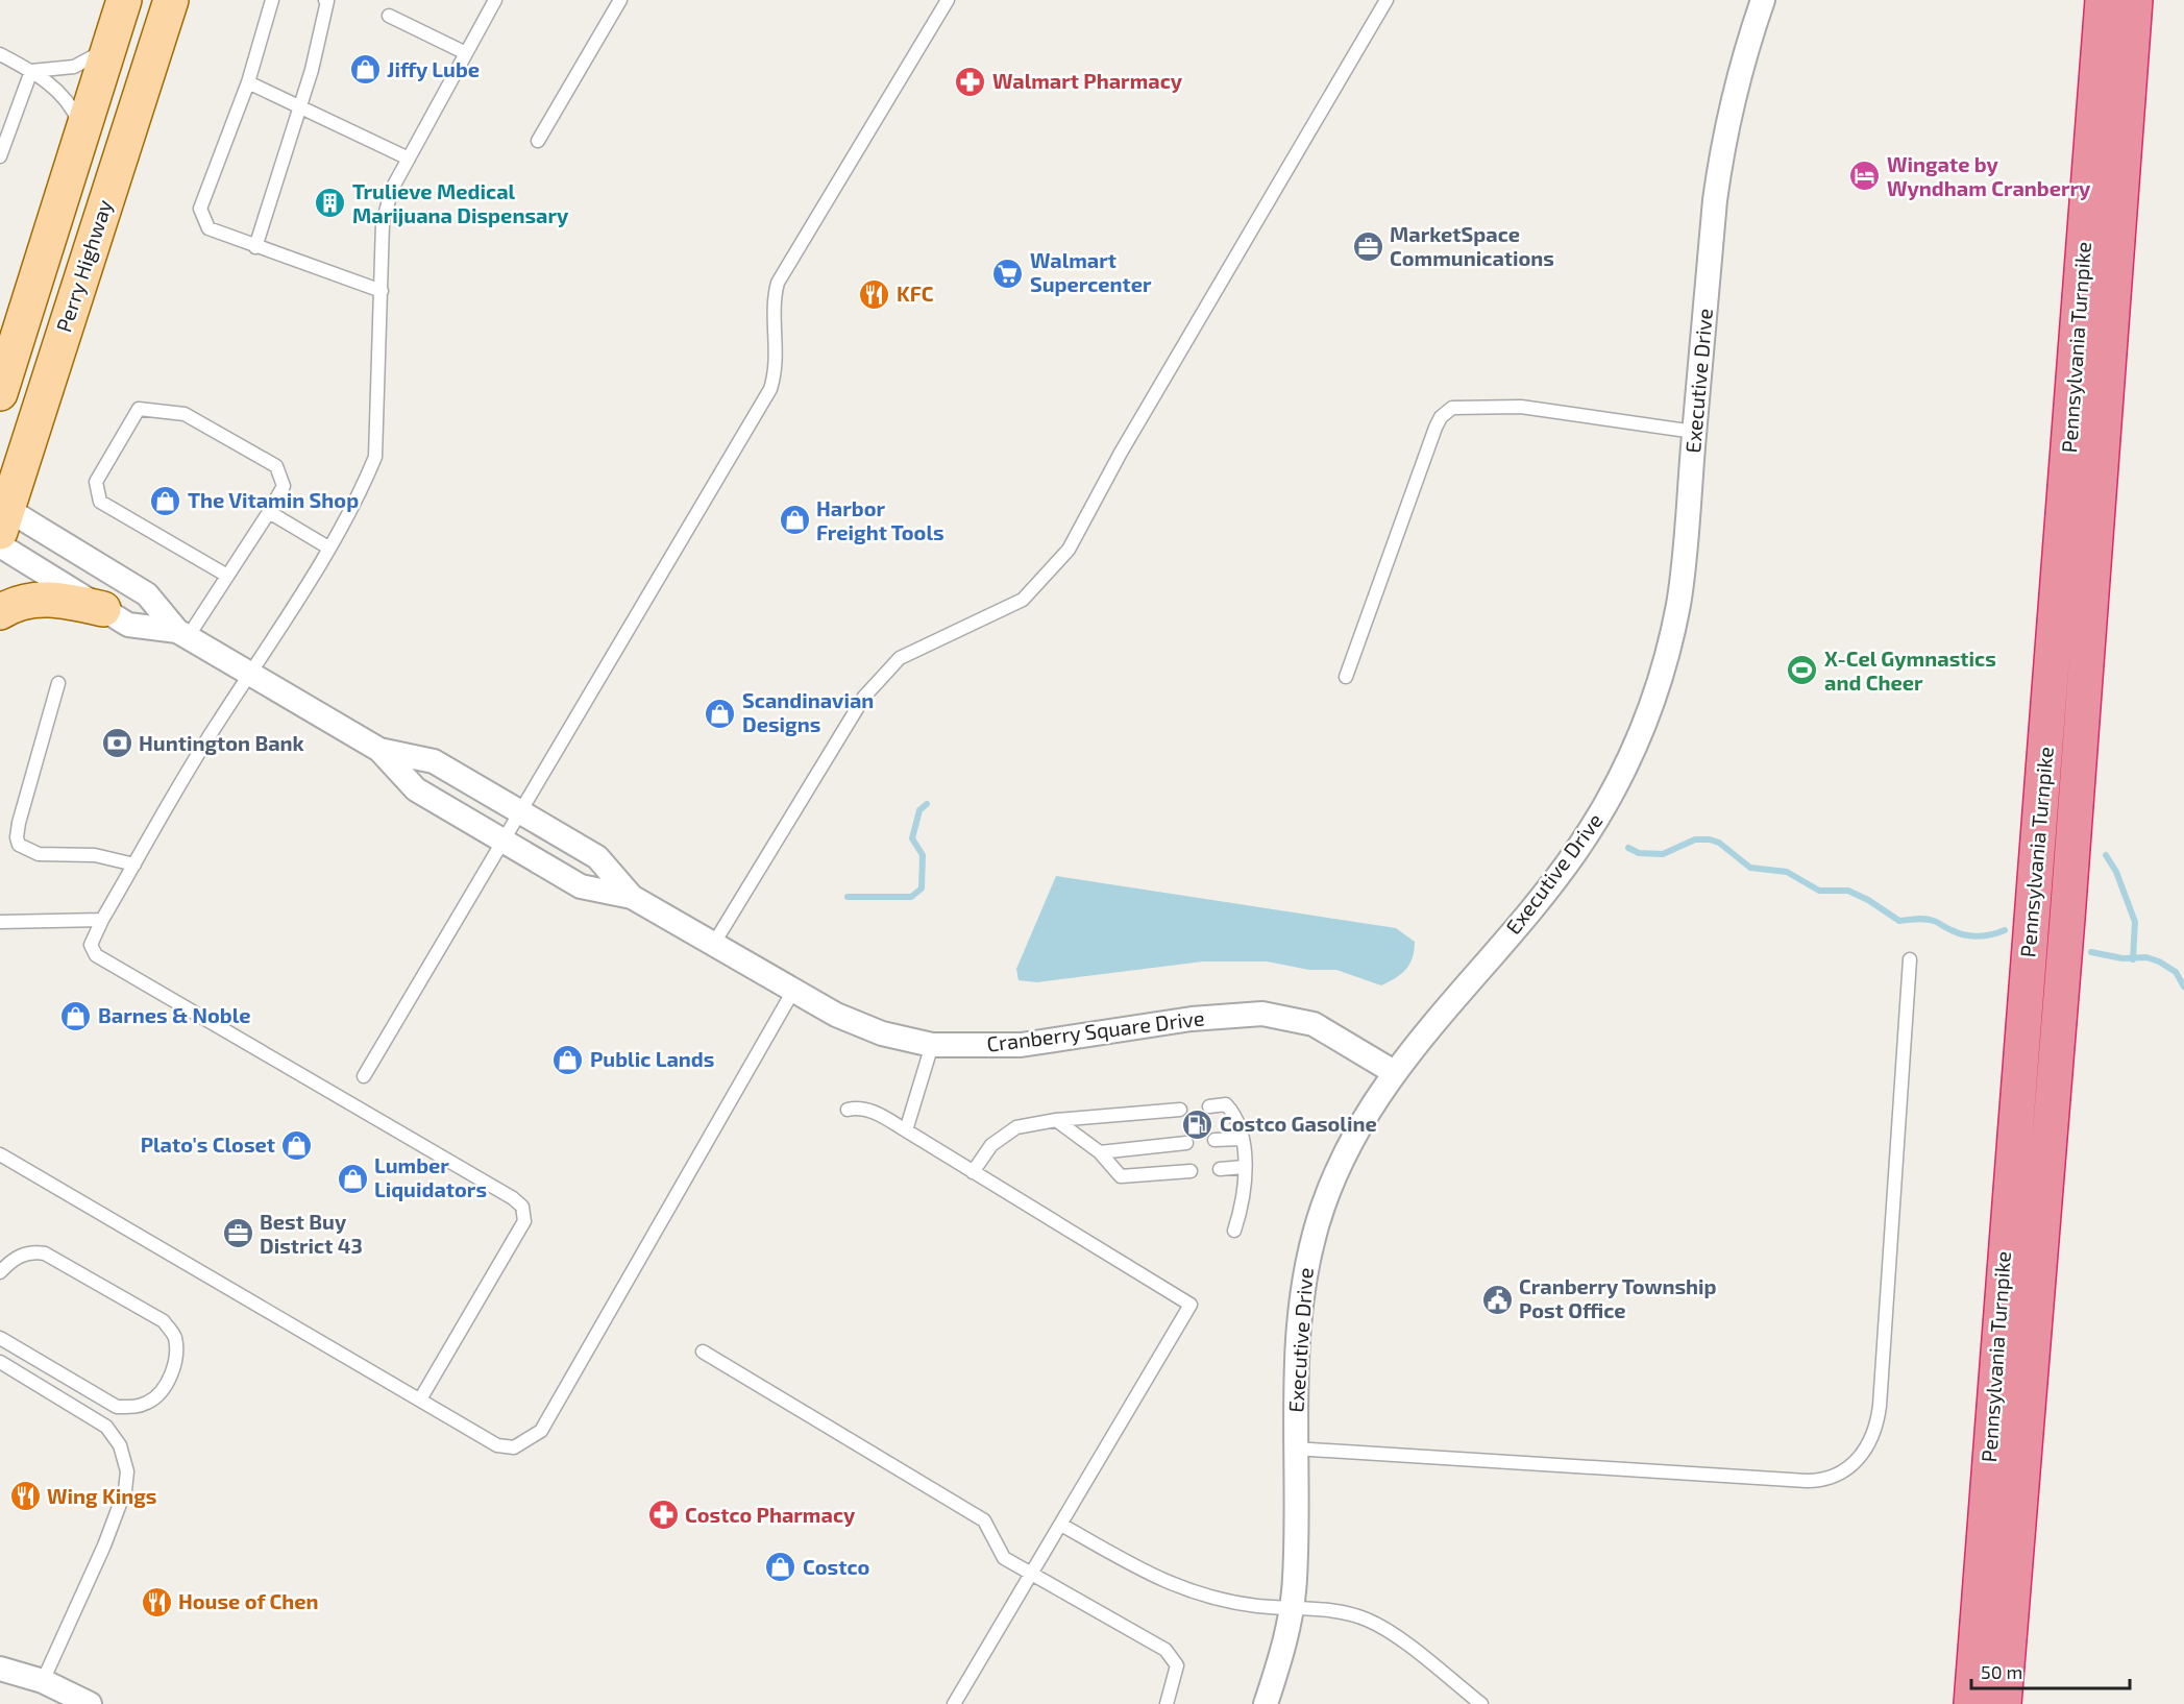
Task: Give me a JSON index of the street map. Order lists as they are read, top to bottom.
{
  "streets": {
    "highway": ["Pennsylvania Turnpike"],
    "main road": ["Perry Highway"],
    "street": ["Executive Drive", "Cranberry Square Drive"]
  },
  "crossings": [
    ["Perry Highway", "Cranberry Square Drive"],
    ["Executive Drive", "Cranberry Square Drive"]
  ],
  "places": {
    "shop": [
      "Jiffy Lube",
      "The Vitamin Shop",
      "Harbor Freight Tools",
      "Scandinavian Designs",
      "Barnes & Noble",
      "Public Lands",
      "Plato's Closet",
      "Lumber Liquidators",
      "Costco"
    ],
    "pharmacy": ["Walmart Pharmacy", "Costco Pharmacy"],
    "hotel": ["Wingate by Wyndham Cranberry"],
    "building": ["Trulieve Medical Marijuana Dispensary"],
    "office": ["MarketSpace Communications", "Best Buy District 43"],
    "supermarket": ["Walmart Supercenter"],
    "restaurant": ["KFC", "Wing Kings", "House of Chen"],
    "sports": ["X-Cel Gymnastics and Cheer"],
    "bank": ["Huntington Bank"],
    "fuel station": ["Costco Gasoline"],
    "public building": ["Cranberry Township Post Office"]
  },
  "scale_bar": "50 m"
}
